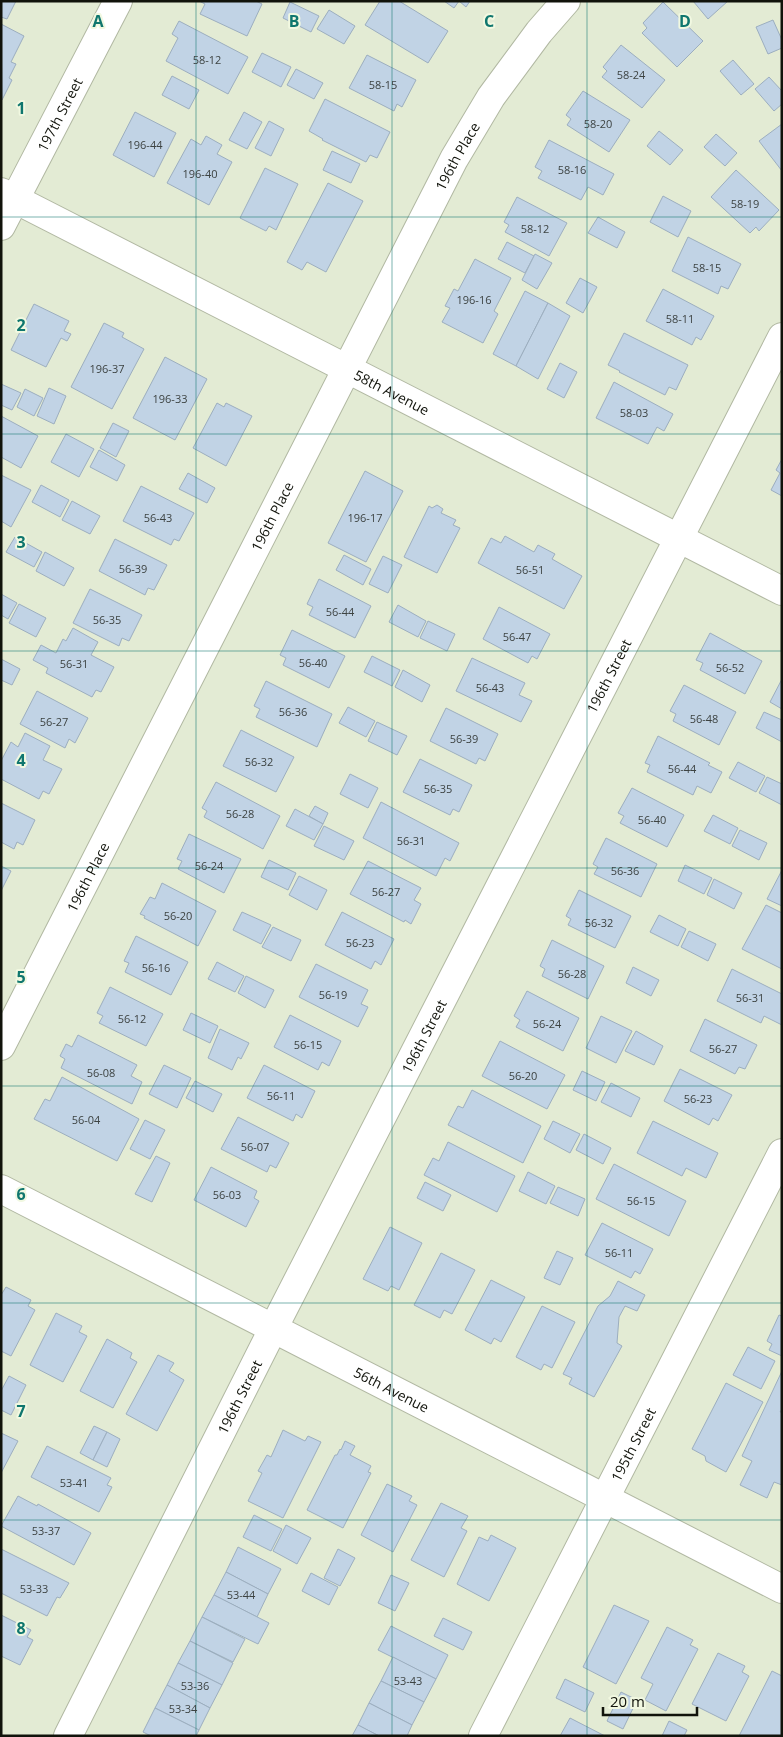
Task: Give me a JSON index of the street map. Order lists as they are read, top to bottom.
{
  "streets": {
    "street": [
      "197th Street",
      "196th Place",
      "58th Avenue",
      "196th Street",
      "56th Avenue",
      "195th Street"
    ]
  },
  "crossings": [
    ["197th Street", "58th Avenue"],
    ["196th Place", "58th Avenue"],
    ["58th Avenue", "196th Street"],
    ["196th Street", "56th Avenue"],
    ["56th Avenue", "195th Street"]
  ],
  "house_numbers": [
    "58-12",
    "58-24",
    "58-15",
    "58-20",
    "196-44",
    "58-16",
    "196-40",
    "58-19",
    "58-12",
    "58-15",
    "196-16",
    "58-11",
    "196-37",
    "196-33",
    "58-03",
    "56-43",
    "196-17",
    "56-39",
    "56-51",
    "56-44",
    "56-35",
    "56-47",
    "56-40",
    "56-31",
    "56-52",
    "56-43",
    "56-36",
    "56-48",
    "56-27",
    "56-39",
    "56-32",
    "56-44",
    "56-35",
    "56-28",
    "56-40",
    "56-31",
    "56-24",
    "56-36",
    "56-27",
    "56-20",
    "56-32",
    "56-23",
    "56-16",
    "56-28",
    "56-19",
    "56-31",
    "56-12",
    "56-24",
    "56-15",
    "56-27",
    "56-08",
    "56-20",
    "56-11",
    "56-23",
    "56-04",
    "56-07",
    "56-03",
    "56-15",
    "56-11",
    "53-41",
    "53-37",
    "53-33",
    "53-44",
    "53-43",
    "53-36",
    "53-34"
  ],
  "scale_bar": "20 m",
  "grid": {
    "columns": [
      "A",
      "B",
      "C",
      "D"
    ],
    "rows": [
      "1",
      "2",
      "3",
      "4",
      "5",
      "6",
      "7",
      "8"
    ]
  }
}
